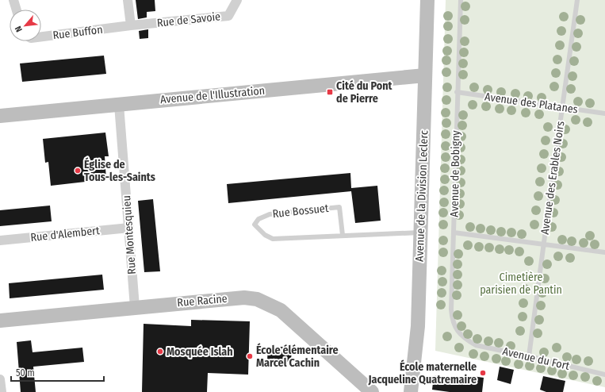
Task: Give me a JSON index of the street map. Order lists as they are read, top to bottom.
{
  "streets": {
    "street": [
      "Rue de Savoie",
      "Rue Buffon",
      "Avenue de l'Illustration",
      "Avenue de la Division Leclerc",
      "Rue d'Alembert",
      "Rue Montesquieu",
      "Rue Racine"
    ],
    "lane": [
      "Avenue des Platanes",
      "Avenue de Bobigny",
      "Avenue des Erables Noirs",
      "Rue Bossuet",
      "Avenue du Fort"
    ]
  },
  "crossings": [
    ["Rue de Savoie", "Rue Buffon"],
    ["Avenue de l'Illustration", "Avenue de la Division Leclerc"],
    ["Avenue de l'Illustration", "Rue Montesquieu"],
    ["Avenue des Platanes", "Avenue de Bobigny"],
    ["Avenue des Platanes", "Avenue des Erables Noirs"],
    ["Avenue de Bobigny", "Avenue du Fort"],
    ["Avenue des Erables Noirs", "Avenue du Fort"],
    ["Avenue de la Division Leclerc", "Rue Bossuet"],
    ["Rue d'Alembert", "Rue Montesquieu"],
    ["Rue Montesquieu", "Rue Racine"]
  ],
  "parks": ["Cimetière parisien de Pantin"],
  "places": {
    "transit": ["Cité du Pont de Pierre"],
    "other": [
      "Église de Tous-les-Saints",
      "Mosquée Islah",
      "École élémentaire Marcel Cachin",
      "École maternelle Jacqueline Quatremaire"
    ]
  },
  "scale_bar": "50 m",
  "north": "bottom left"
}
